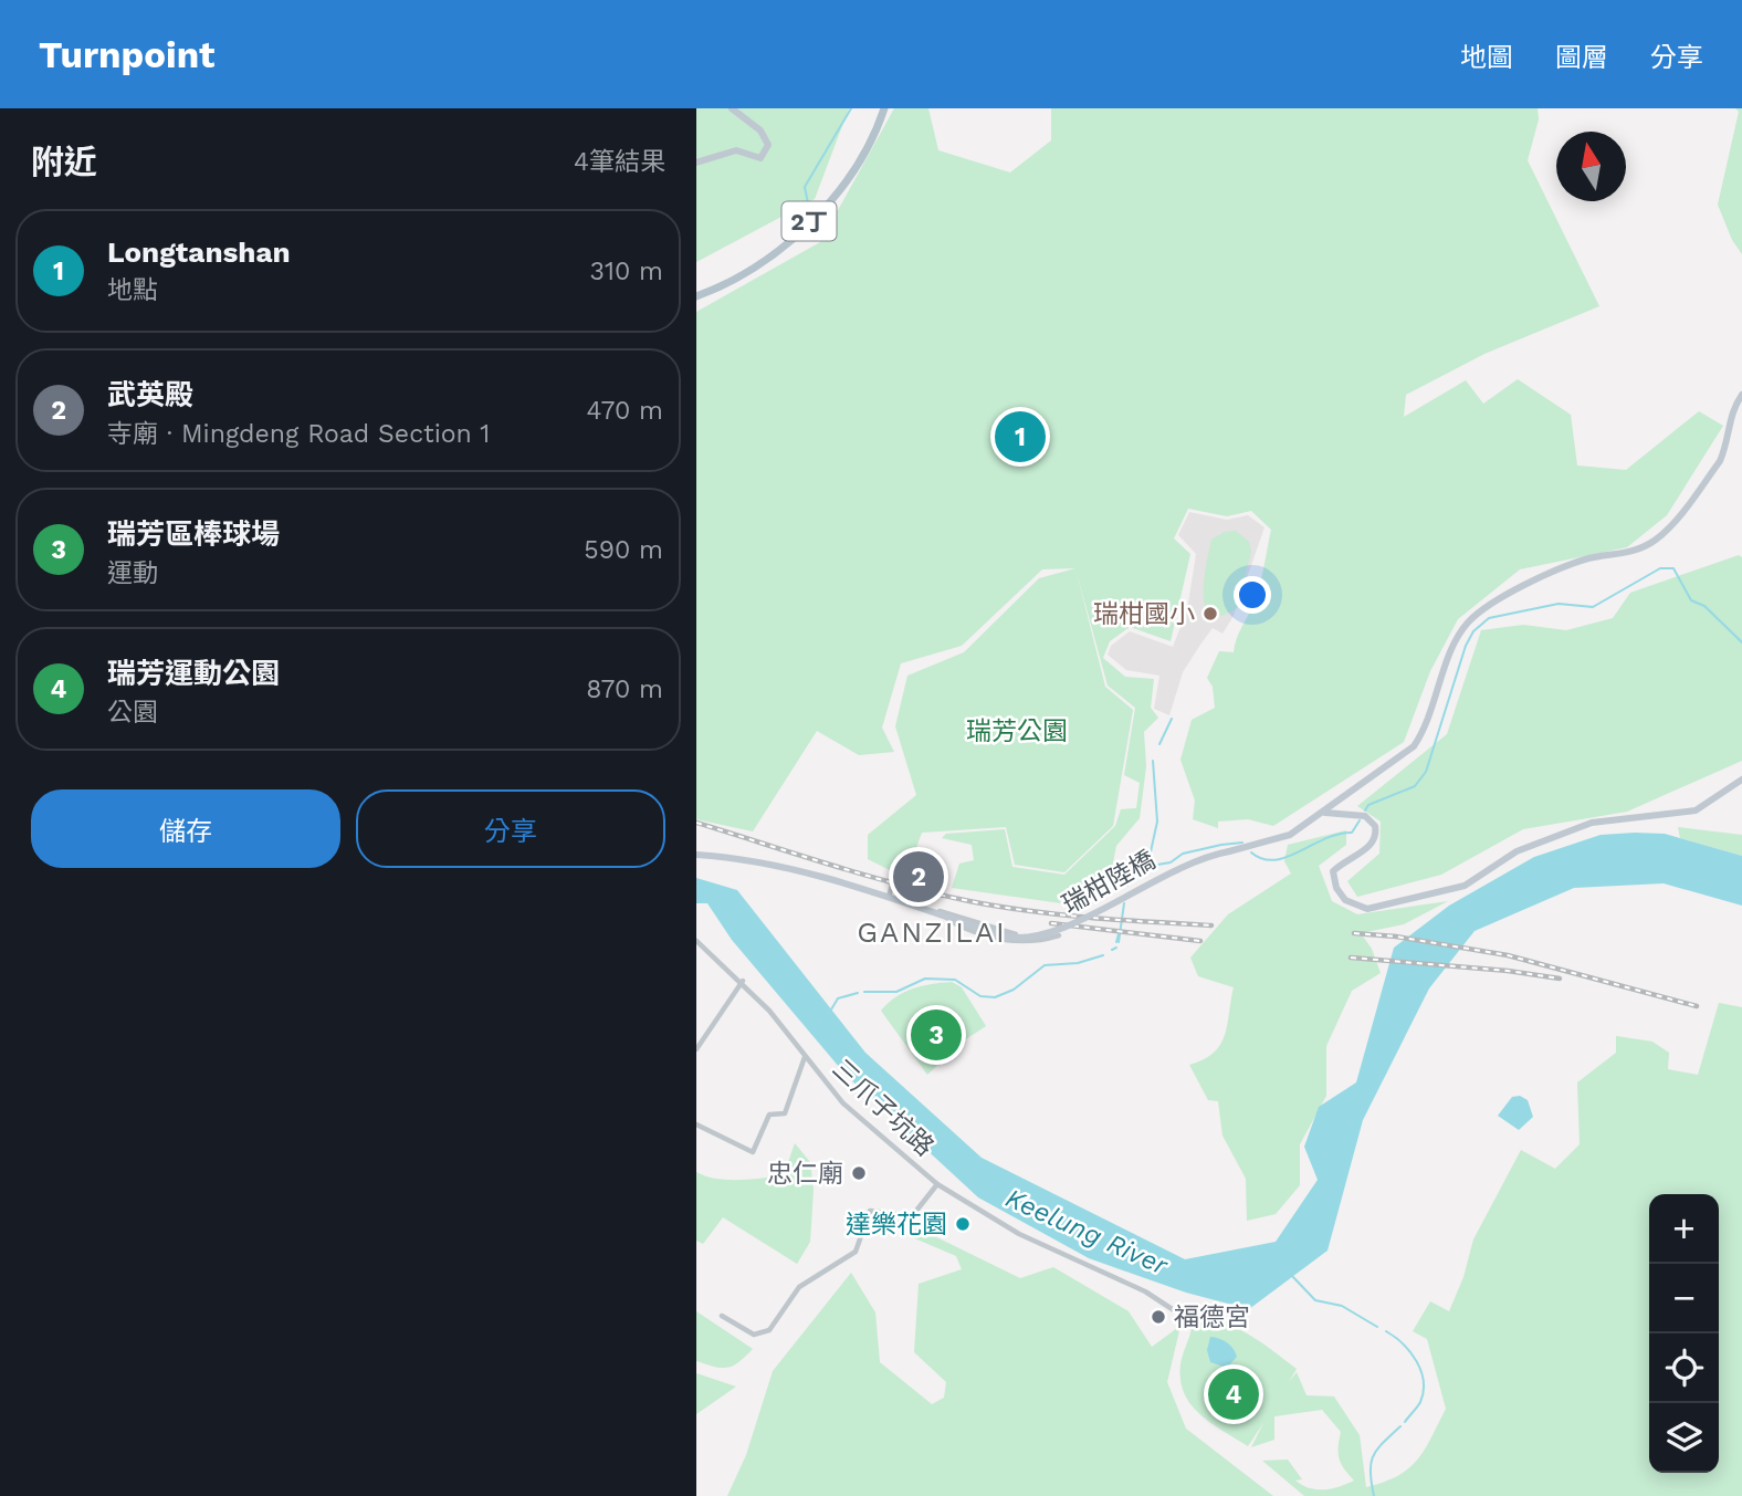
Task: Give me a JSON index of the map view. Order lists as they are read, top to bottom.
{
  "streets": {
    "main road": ["2丁", "瑞柑陸橋"],
    "street": ["三爪子坑路"]
  },
  "districts": ["GANZILAI"],
  "water": ["Keelung River"],
  "parks": ["瑞芳公園"],
  "places": [
    "瑞柑國小",
    "忠仁廟",
    "達樂花園",
    "福德宮"
  ],
  "north": "top",
  "page": {
    "header": "Turnpoint",
    "nav": ["地圖", "圖層", "分享"],
    "heading": ["附近", "4筆結果"],
    "list": [
      {
        "mark": "1",
        "name": "Longtanshan",
        "note": "地點",
        "value": "310 m"
      },
      {
        "mark": "2",
        "name": "武英殿",
        "note": "寺廟 · Mingdeng Road Section 1",
        "value": "470 m"
      },
      {
        "mark": "3",
        "name": "瑞芳區棒球場",
        "note": "運動",
        "value": "590 m"
      },
      {
        "mark": "4",
        "name": "瑞芳運動公園",
        "note": "公園",
        "value": "870 m"
      }
    ],
    "pins": [
      "1",
      "2",
      "3",
      "4"
    ],
    "buttons": ["儲存", "分享"],
    "map_buttons": ["+", "−"]
  }
}
